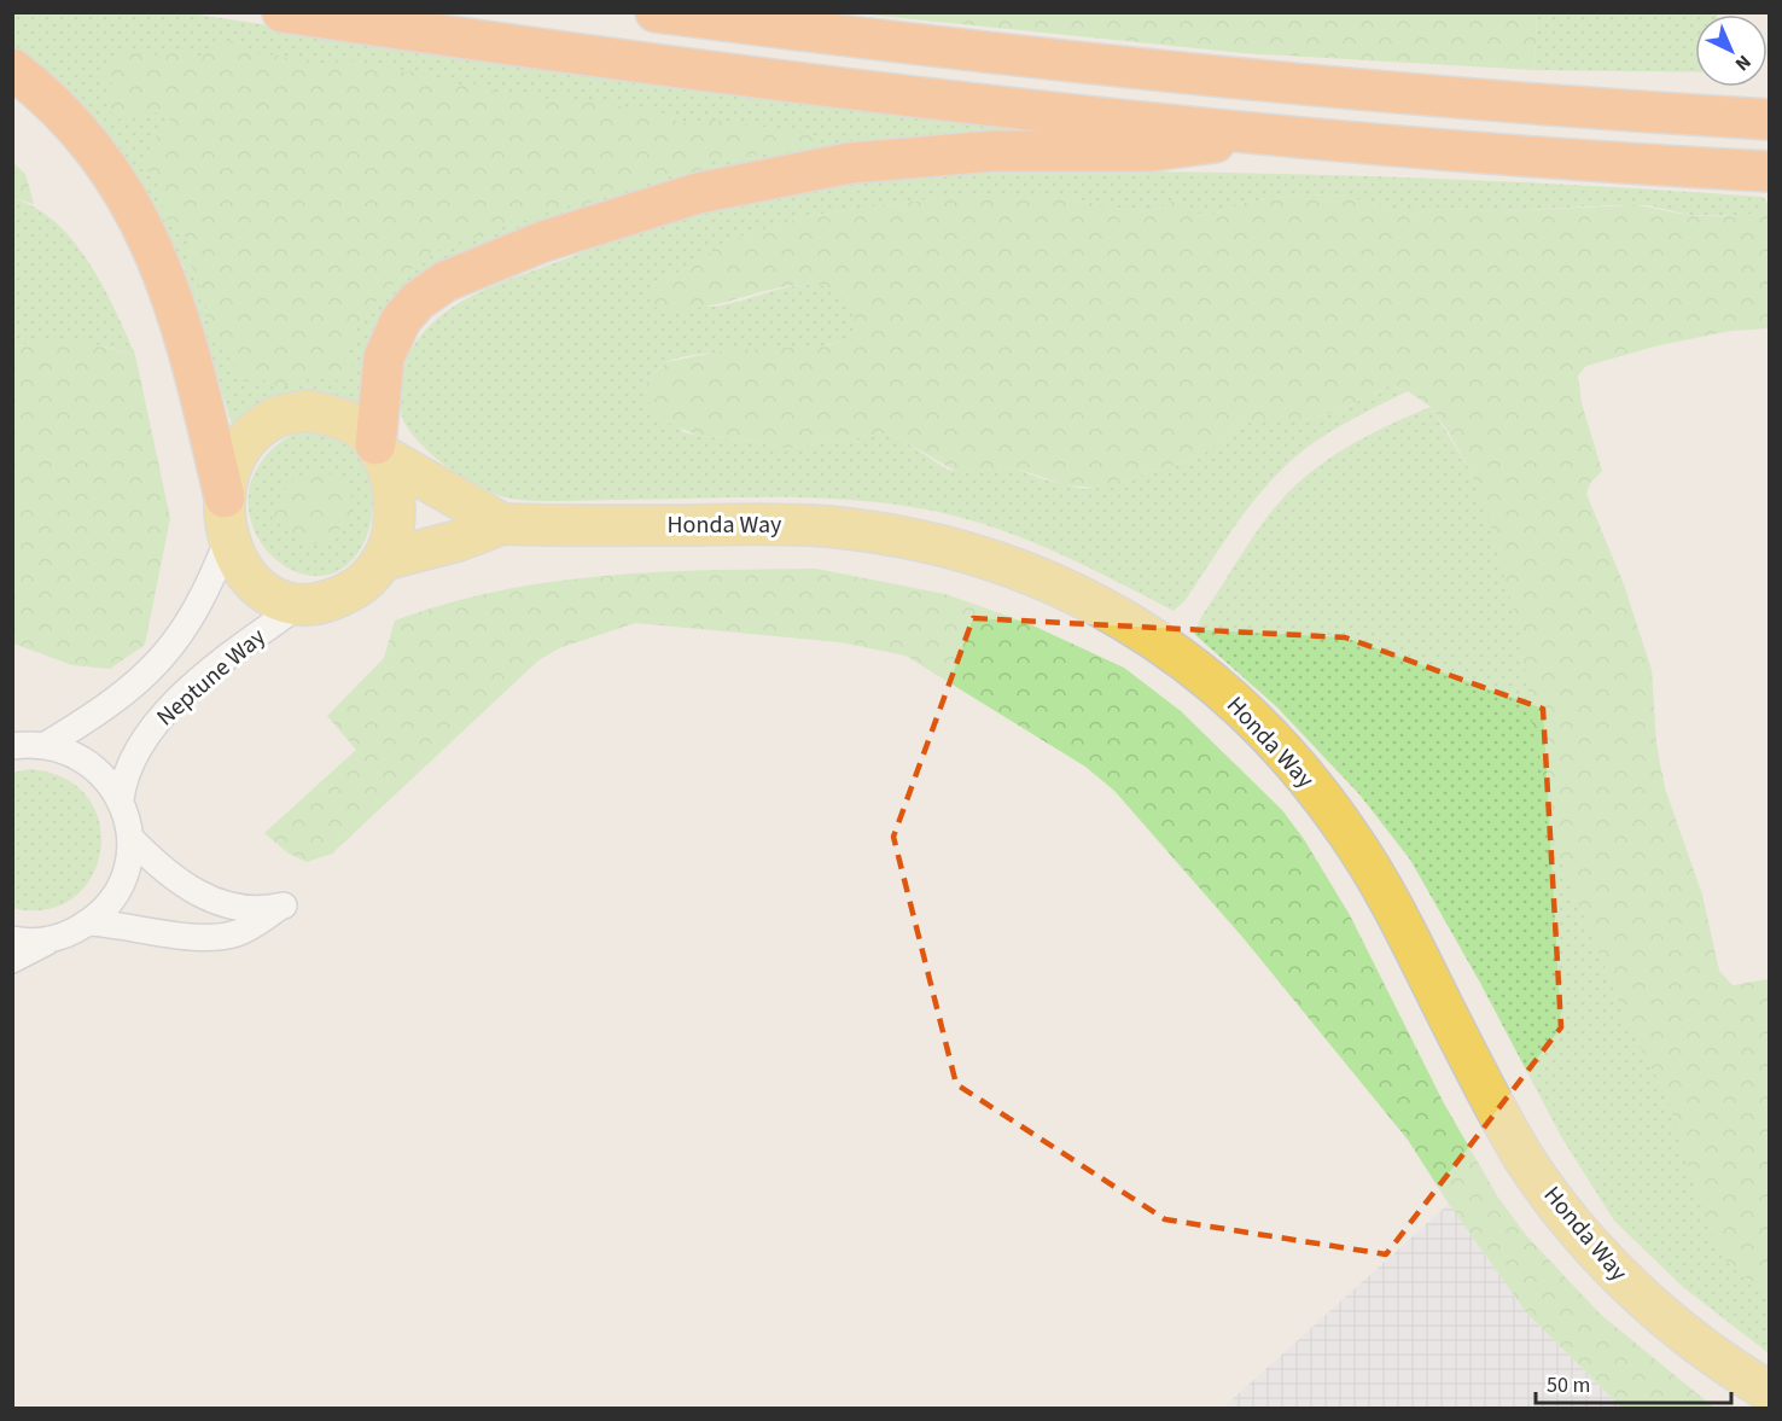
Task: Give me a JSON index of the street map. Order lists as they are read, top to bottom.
{
  "streets": {
    "main road": ["Honda Way"],
    "street": ["Neptune Way"]
  },
  "crossings": [
    ["Honda Way", "Neptune Way"]
  ],
  "scale_bar": "50 m",
  "north": "bottom right"
}
